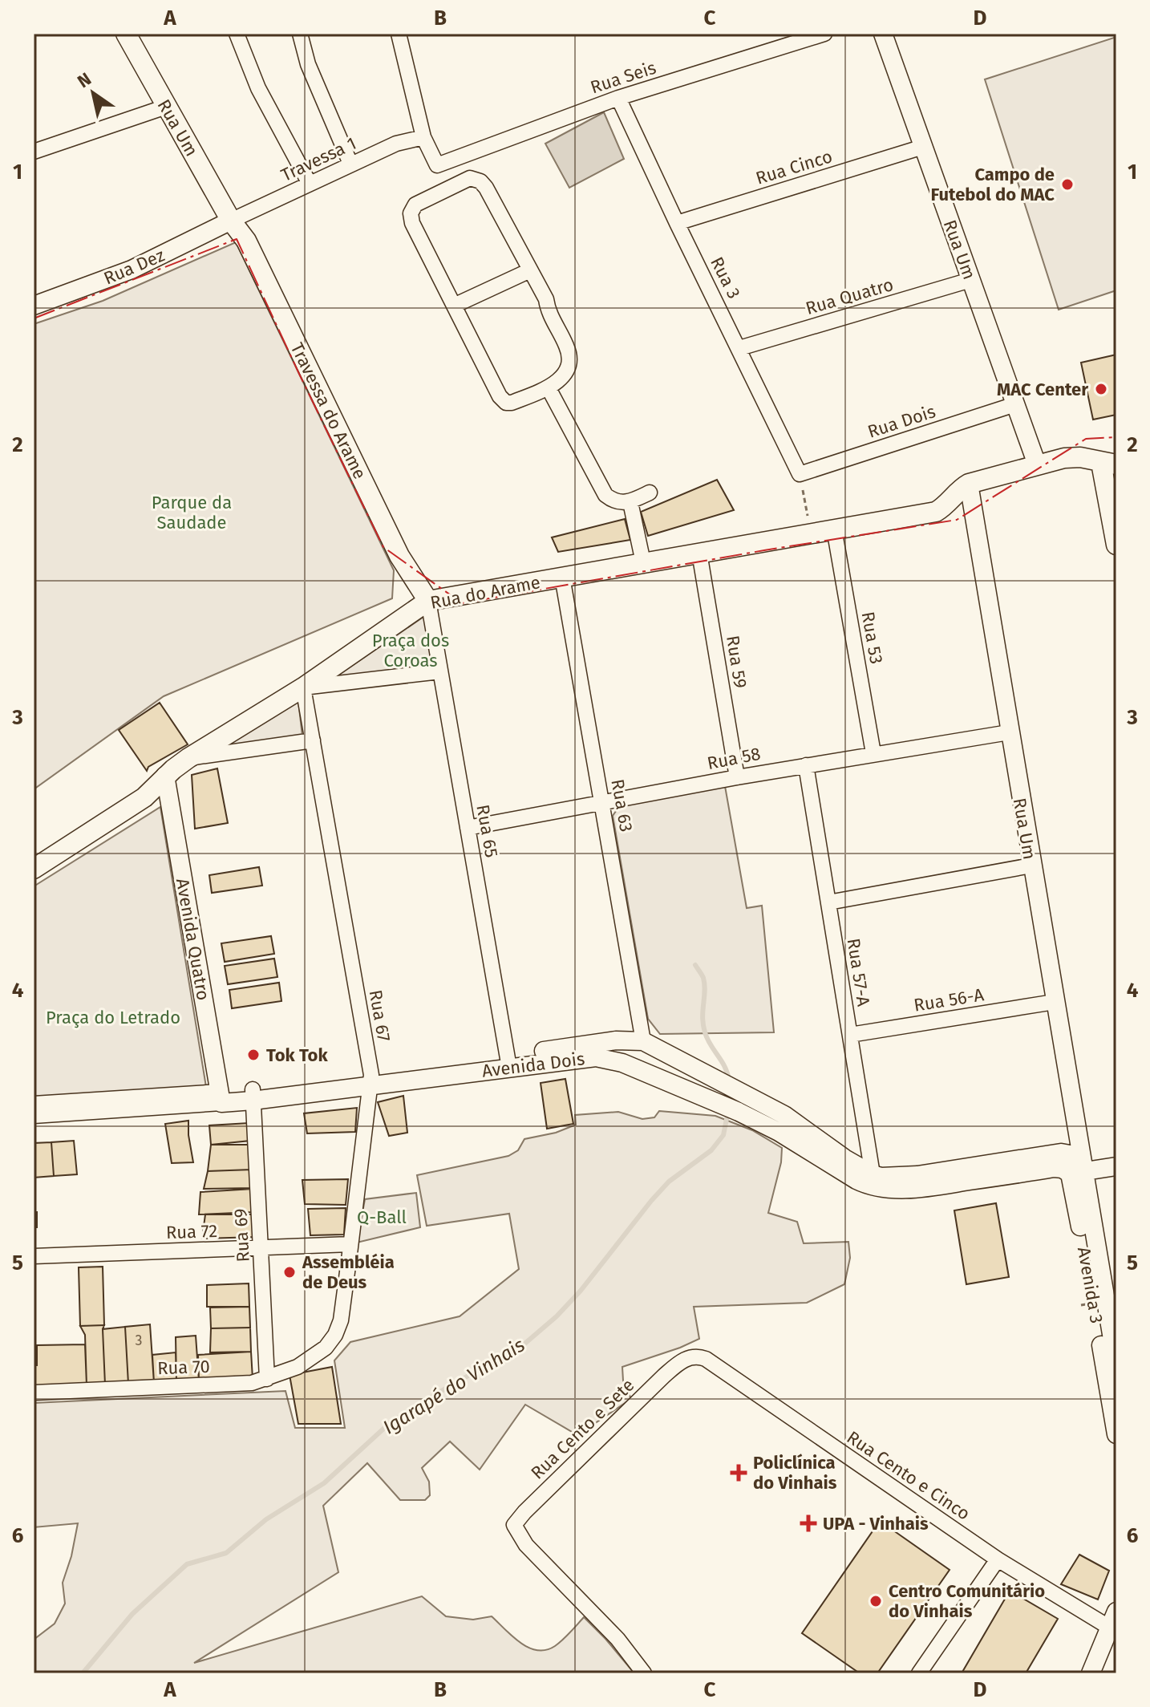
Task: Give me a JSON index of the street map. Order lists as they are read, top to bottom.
{
  "streets": {
    "main road": ["Rua Um", "Travessa do Arame", "Rua do Arame"],
    "street": [
      "Rua Seis",
      "Travessa 1",
      "Rua Cinco",
      "Rua Dez",
      "Rua 3",
      "Rua Quatro",
      "Rua Dois",
      "Rua 53",
      "Rua 59",
      "Rua 58",
      "Rua 63",
      "Rua 65",
      "Avenida Quatro",
      "Rua 57-A",
      "Rua 56-A",
      "Rua 67",
      "Avenida Dois",
      "Rua 72",
      "Rua 69",
      "Avenida 3",
      "Rua 70",
      "Rua Cento e Sete",
      "Rua Cento e Cinco"
    ]
  },
  "crossings": [
    ["Rua Seis", "Travessa 1"],
    ["Rua Seis", "Rua 3"],
    ["Rua Um", "Travessa 1"],
    ["Rua Um", "Rua Cinco"],
    ["Rua Um", "Rua Dez"],
    ["Rua Um", "Rua Quatro"],
    ["Rua Um", "Travessa do Arame"],
    ["Rua Um", "Rua Dois"],
    ["Rua Um", "Rua 58"],
    ["Rua Um", "Rua 56-A"],
    ["Rua Um", "Avenida Dois"],
    ["Rua Um", "Avenida 3"],
    ["Travessa 1", "Rua Dez"],
    ["Travessa 1", "Travessa do Arame"],
    ["Rua Cinco", "Rua 3"],
    ["Rua Dez", "Travessa do Arame"],
    ["Rua 3", "Rua Quatro"],
    ["Rua 3", "Rua Dois"],
    ["Travessa do Arame", "Rua do Arame"],
    ["Travessa do Arame", "Rua 65"],
    ["Rua do Arame", "Rua 53"],
    ["Rua do Arame", "Rua 59"],
    ["Rua do Arame", "Rua 63"],
    ["Rua do Arame", "Rua 65"],
    ["Rua do Arame", "Avenida Quatro"],
    ["Rua do Arame", "Rua 67"],
    ["Rua 53", "Rua 58"],
    ["Rua 59", "Rua 58"],
    ["Rua 58", "Rua 63"],
    ["Rua 58", "Rua 65"],
    ["Rua 58", "Rua 57-A"],
    ["Rua 63", "Avenida Dois"],
    ["Rua 65", "Avenida Dois"],
    ["Avenida Quatro", "Avenida Dois"],
    ["Rua 57-A", "Rua 56-A"],
    ["Rua 57-A", "Avenida Dois"],
    ["Rua 67", "Avenida Dois"],
    ["Rua 67", "Rua 72"],
    ["Rua 67", "Rua 70"],
    ["Avenida Dois", "Rua 69"],
    ["Avenida Dois", "Avenida 3"],
    ["Rua 72", "Rua 69"],
    ["Rua 69", "Rua 70"],
    ["Rua Cento e Sete", "Rua Cento e Cinco"]
  ],
  "water": ["Igarapé do Vinhais"],
  "parks": [
    "Parque da Saudade",
    "Praça dos Coroas",
    "Praça do Letrado",
    "Q-Ball"
  ],
  "places": {
    "other": [
      "Campo de Futebol do MAC",
      "MAC Center",
      "Tok Tok",
      "Assembléia de Deus",
      "Centro Comunitário do Vinhais"
    ],
    "health": ["Policlínica do Vinhais", "UPA - Vinhais"]
  },
  "house_numbers": ["3"],
  "north": "top left",
  "grid": {
    "columns": [
      "A",
      "B",
      "C",
      "D"
    ],
    "rows": [
      "1",
      "2",
      "3",
      "4",
      "5",
      "6"
    ]
  }
}
